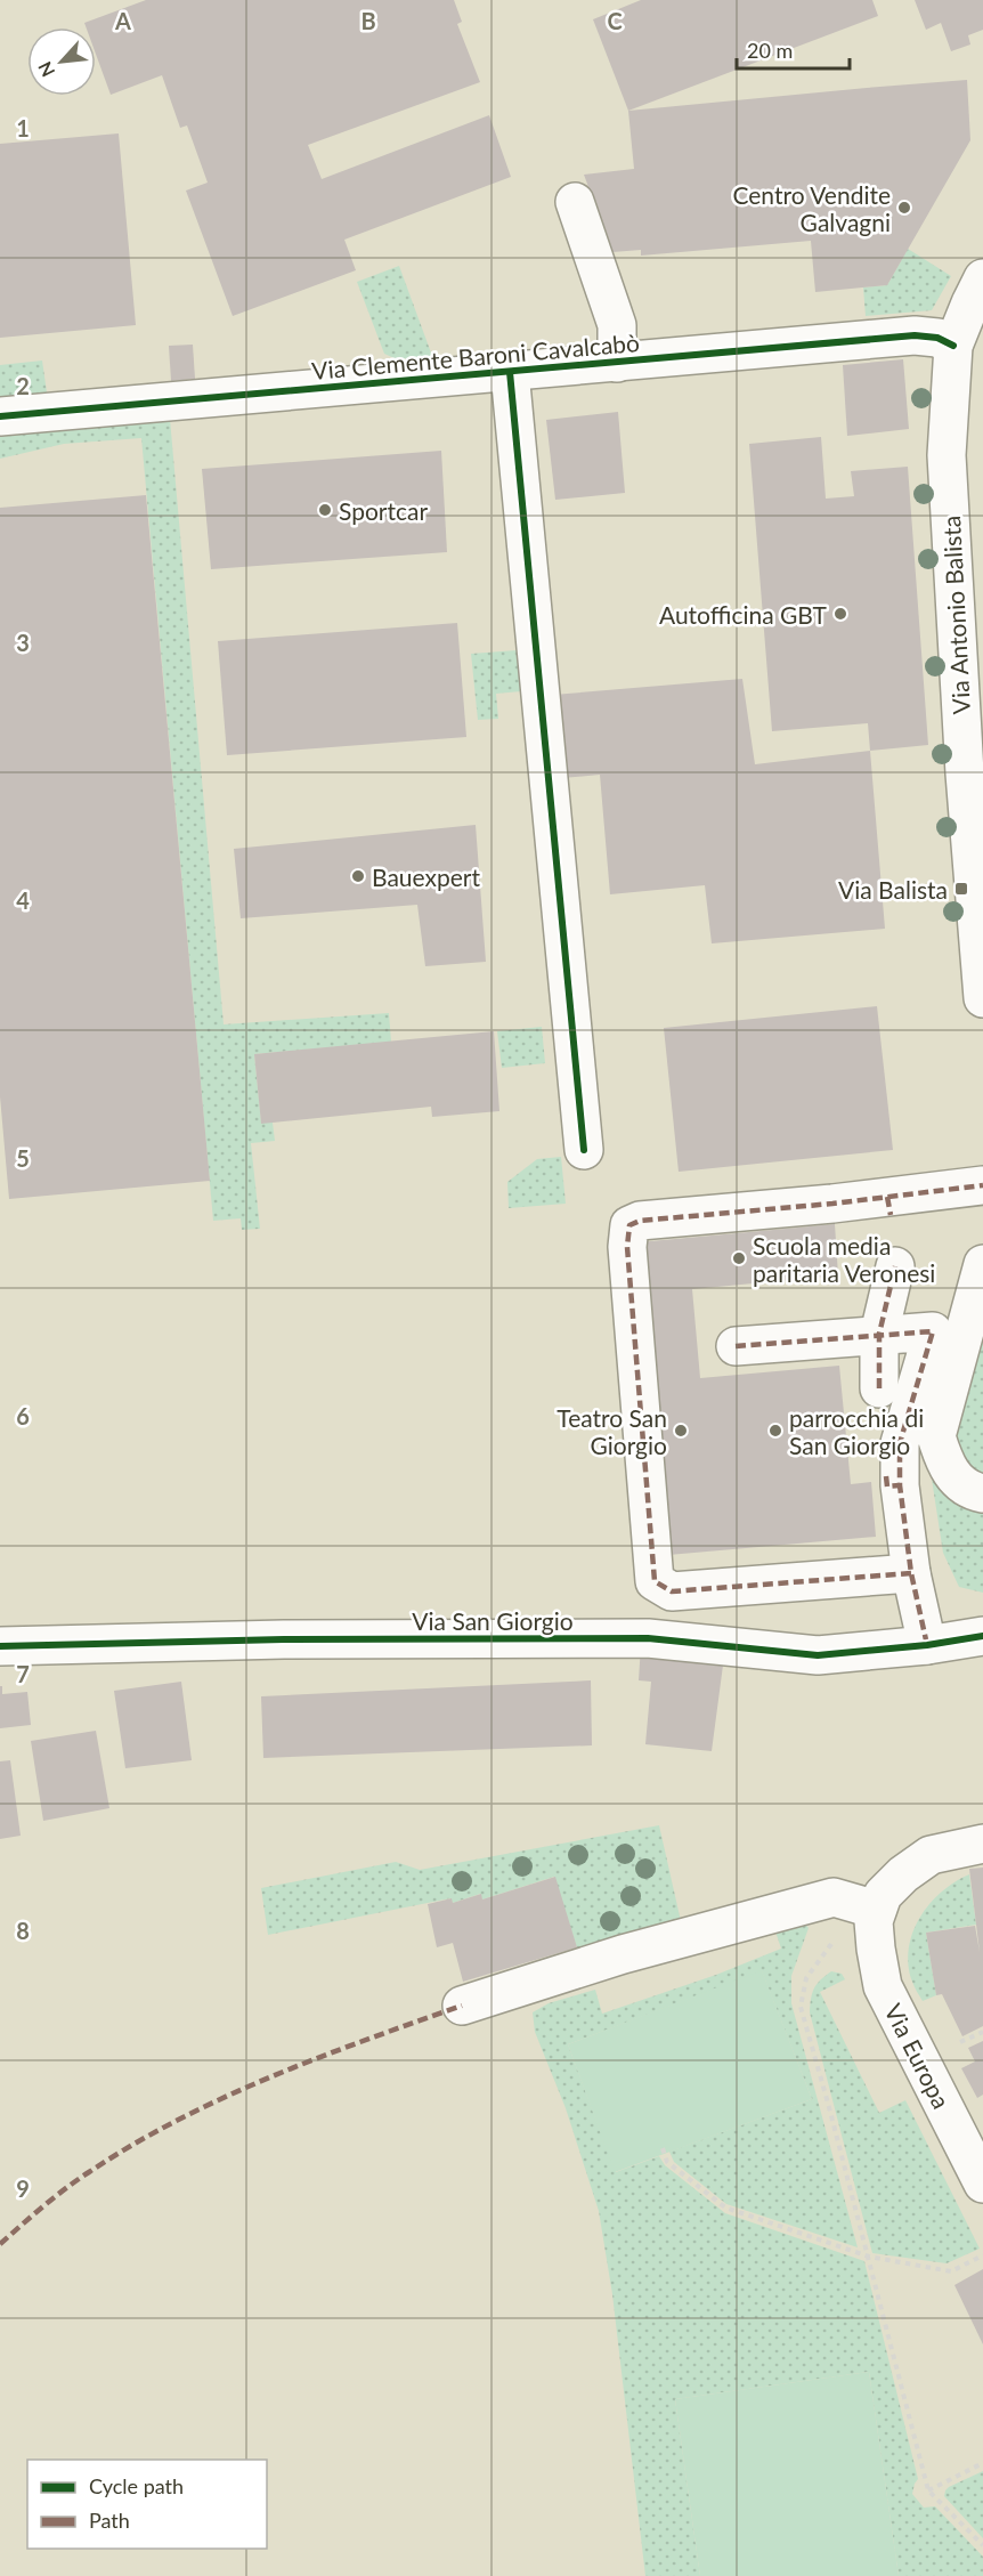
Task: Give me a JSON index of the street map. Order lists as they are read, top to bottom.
{
  "streets": {
    "street": [
      "Via Clemente Baroni Cavalcabò",
      "Via Antonio Balista",
      "Via San Giorgio",
      "Via Europa"
    ]
  },
  "crossings": [
    ["Via Clemente Baroni Cavalcabò", "Via Antonio Balista"]
  ],
  "places": {
    "other": [
      "Centro Vendite Galvagni",
      "Sportcar",
      "Autofficina GBT",
      "Bauexpert",
      "Scuola media paritaria Veronesi",
      "Teatro San Giorgio",
      "parrocchia di San Giorgio"
    ],
    "transit": ["Via Balista"]
  },
  "legend": ["Cycle path", "Path"],
  "scale_bar": "20 m",
  "north": "bottom left",
  "grid": {
    "columns": ["A", "B", "C"],
    "rows": [
      "1",
      "2",
      "3",
      "4",
      "5",
      "6",
      "7",
      "8",
      "9"
    ]
  }
}
